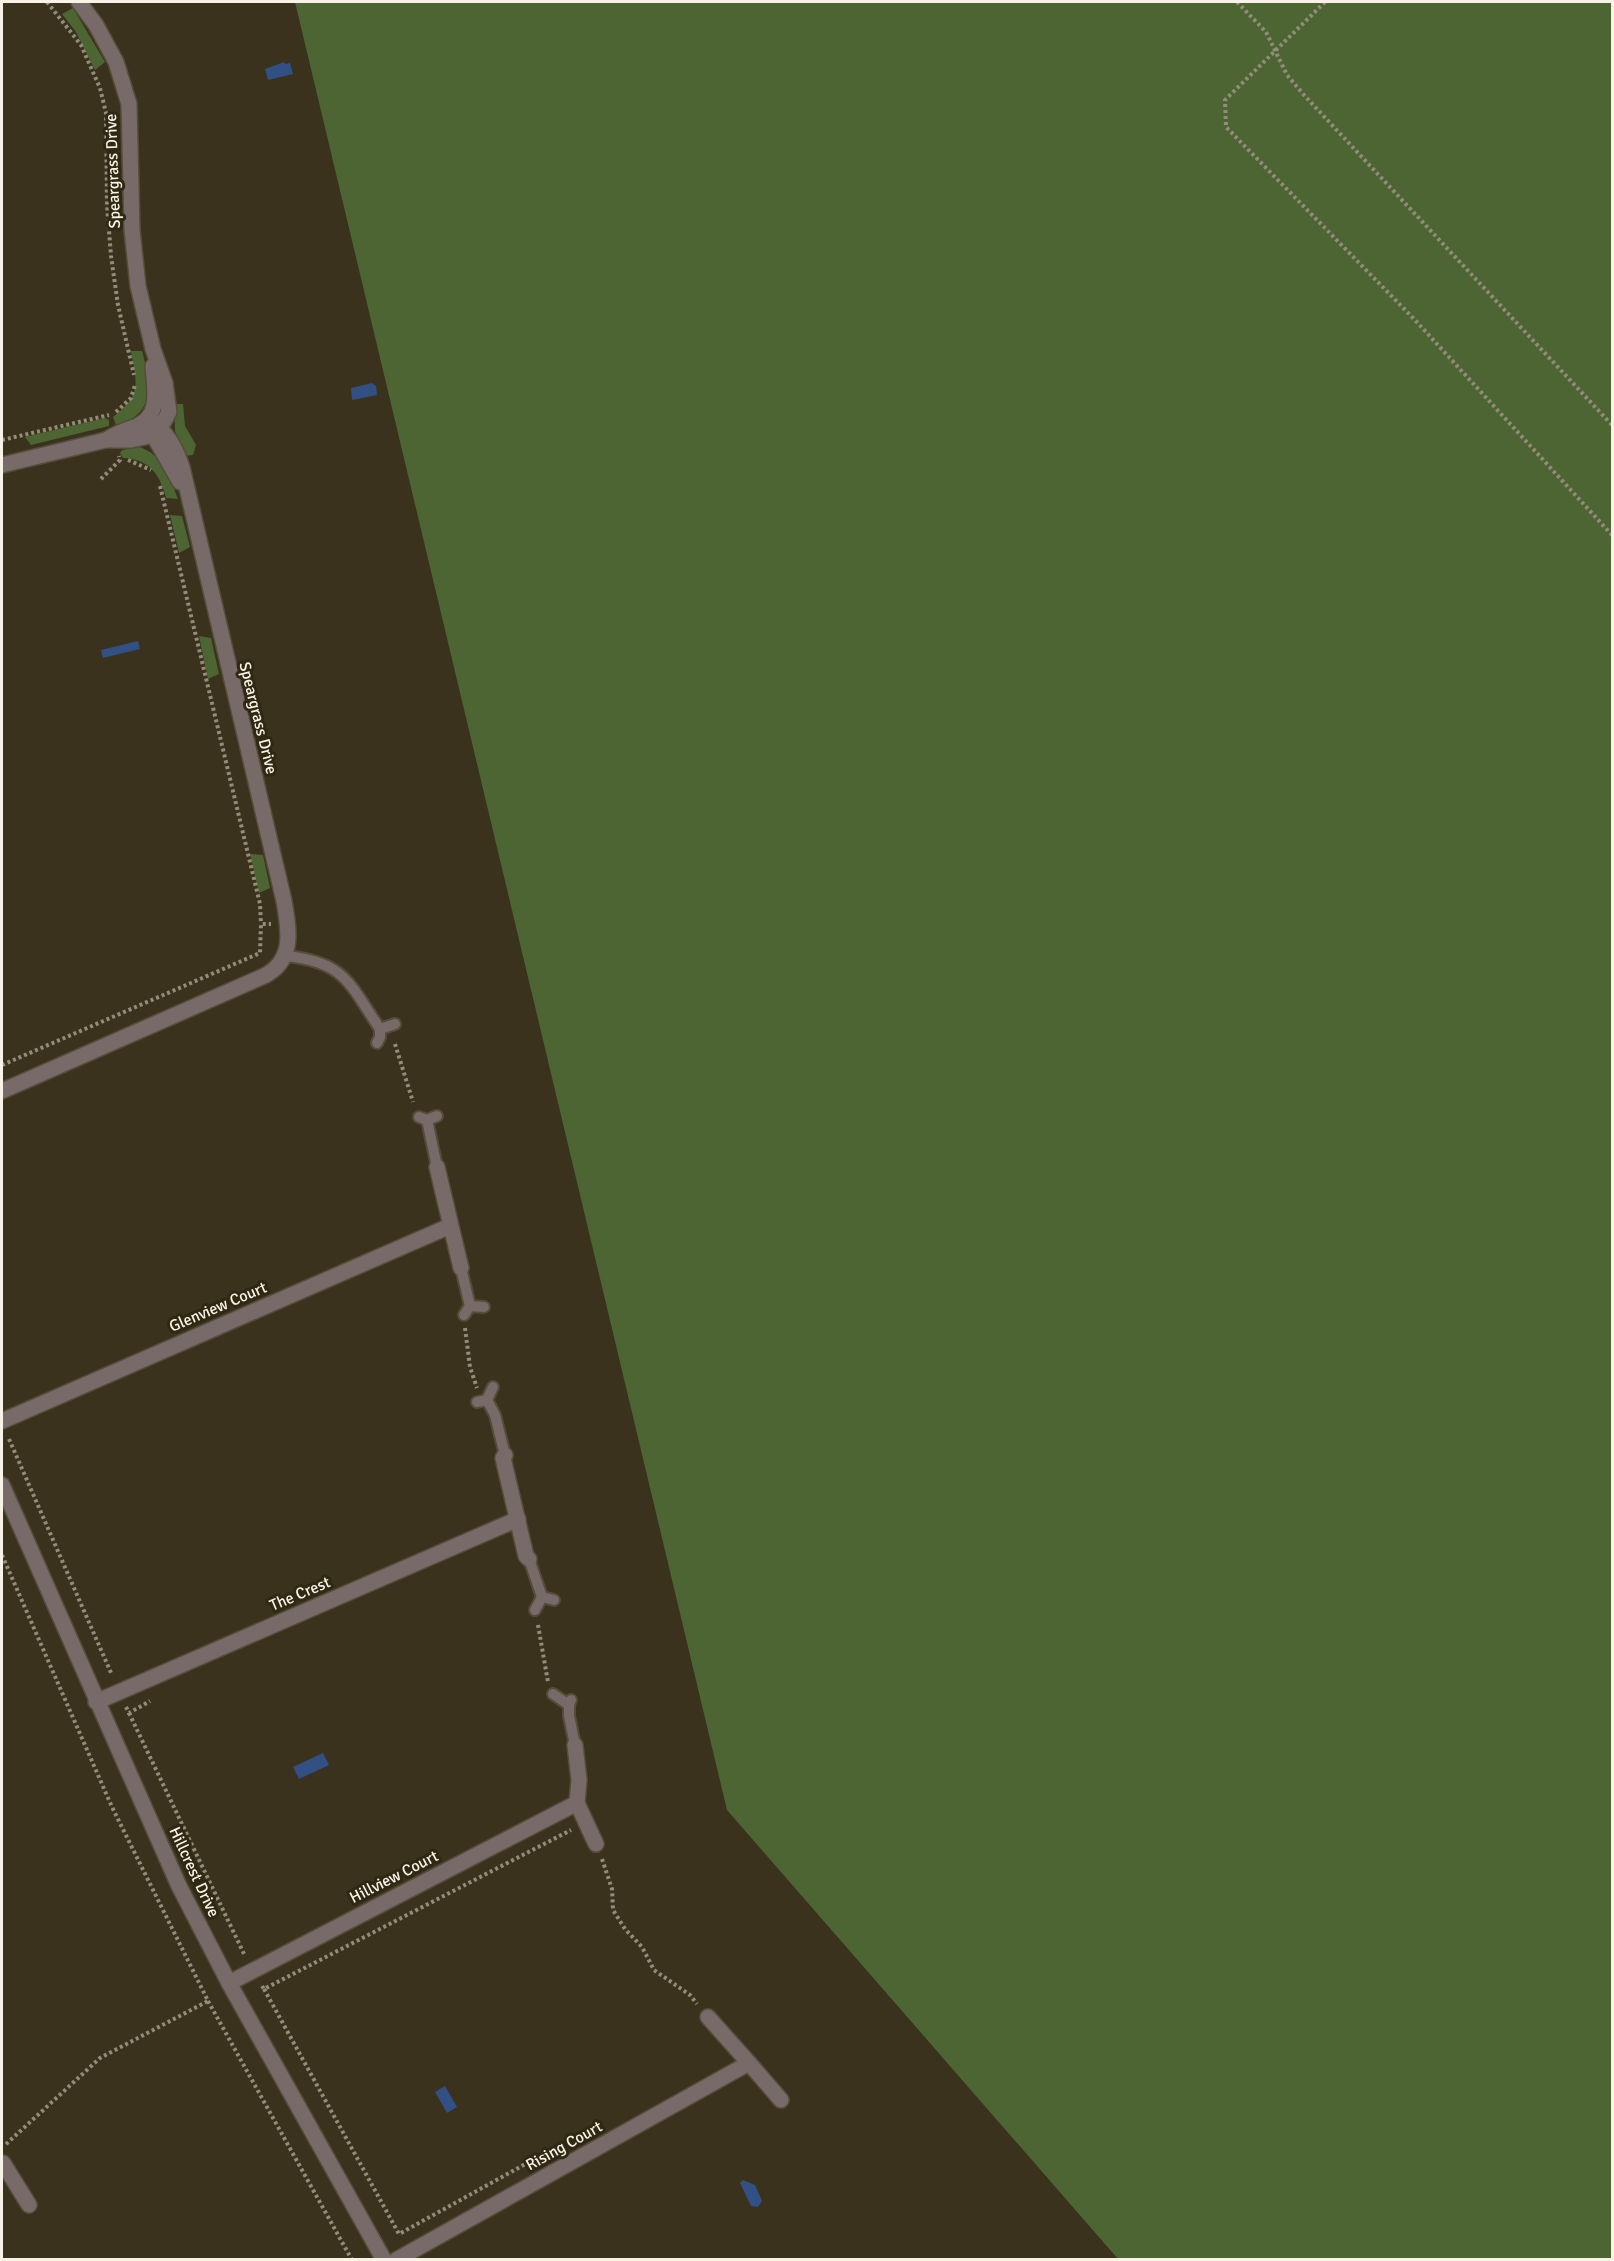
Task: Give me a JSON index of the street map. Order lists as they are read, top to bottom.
{
  "streets": {
    "street": [
      "Speargrass Drive",
      "Glenview Court",
      "The Crest",
      "Hillcrest Drive",
      "Hillview Court",
      "Rising Court"
    ]
  },
  "crossings": [
    ["The Crest", "Hillcrest Drive"],
    ["Hillcrest Drive", "Hillview Court"]
  ]
}
